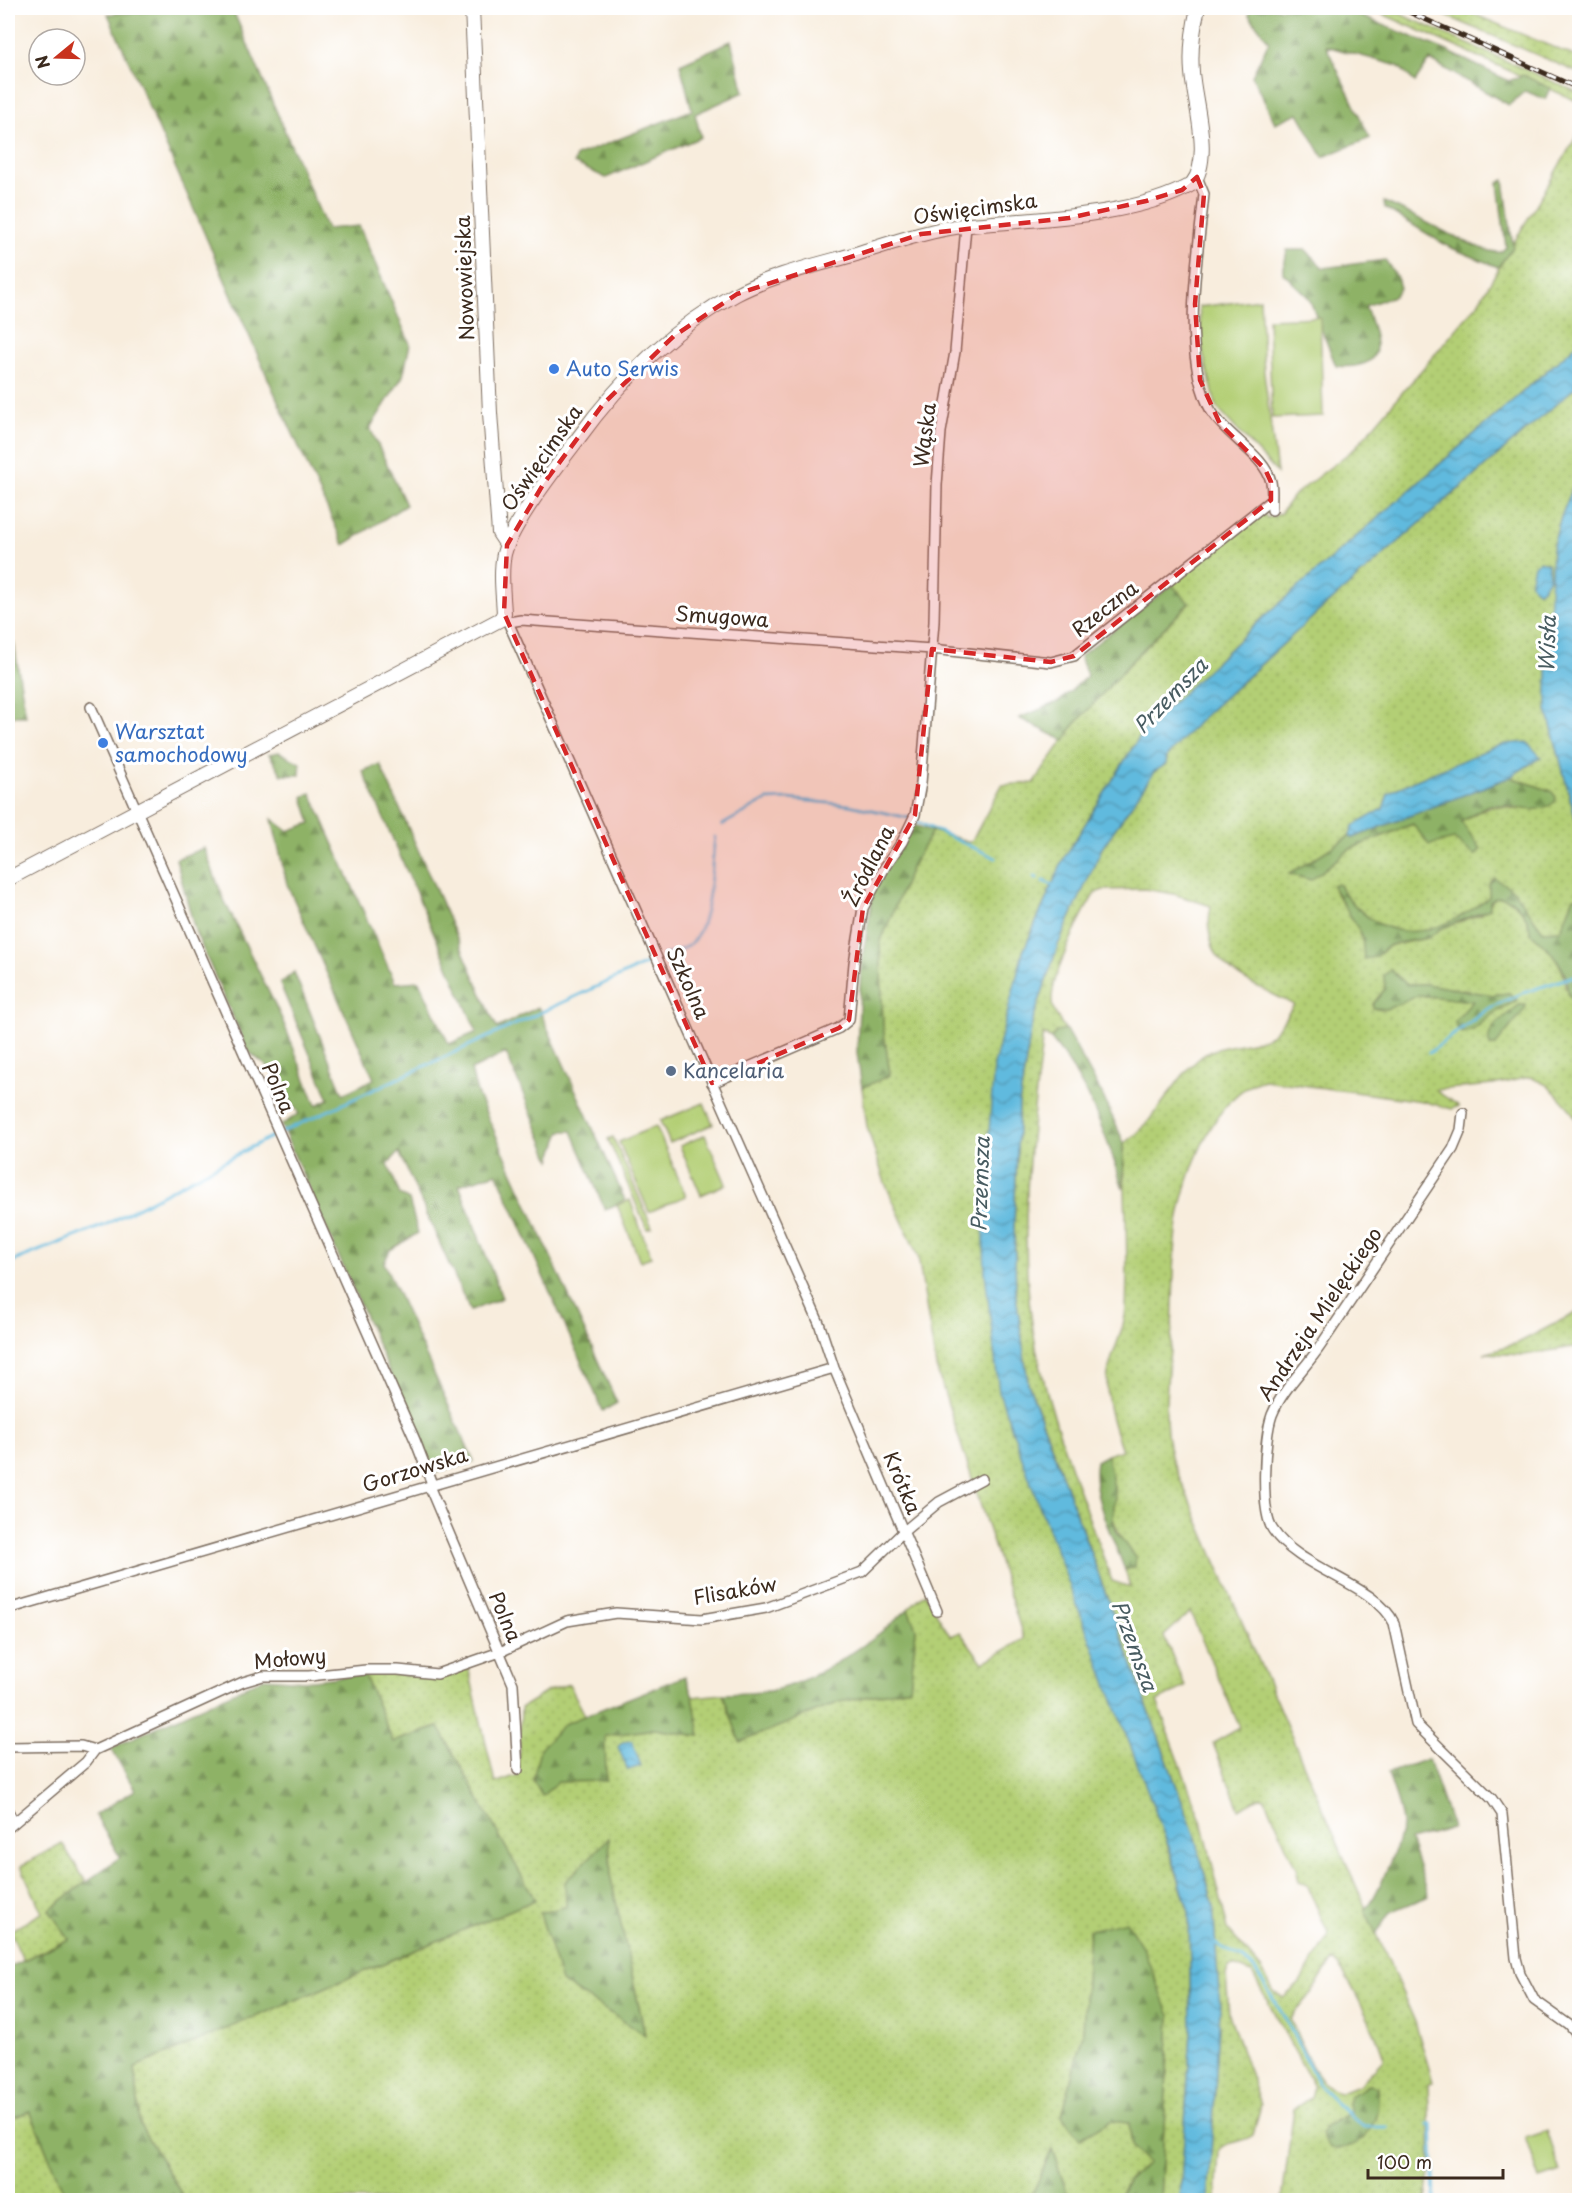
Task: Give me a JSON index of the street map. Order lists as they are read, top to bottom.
{
  "streets": {
    "street": [
      "Oświęcimska",
      "Nowowiejska",
      "Wąska",
      "Rzeczna",
      "Smugowa",
      "Źródlana",
      "Szkolna",
      "Polna",
      "Andrzeja Mielęckiego",
      "Gorzowska",
      "Krótka",
      "Flisaków",
      "Mołowy"
    ]
  },
  "crossings": [
    ["Oświęcimska", "Nowowiejska"],
    ["Oświęcimska", "Wąska"],
    ["Oświęcimska", "Rzeczna"],
    ["Oświęcimska", "Smugowa"],
    ["Oświęcimska", "Szkolna"],
    ["Wąska", "Rzeczna"],
    ["Wąska", "Smugowa"],
    ["Wąska", "Źródlana"],
    ["Rzeczna", "Smugowa"],
    ["Rzeczna", "Źródlana"],
    ["Smugowa", "Źródlana"],
    ["Smugowa", "Szkolna"],
    ["Źródlana", "Szkolna"],
    ["Szkolna", "Gorzowska"],
    ["Szkolna", "Krótka"],
    ["Polna", "Gorzowska"],
    ["Polna", "Flisaków"],
    ["Polna", "Mołowy"],
    ["Gorzowska", "Krótka"],
    ["Krótka", "Flisaków"],
    ["Flisaków", "Mołowy"]
  ],
  "water": ["Wisła", "Przemsza"],
  "places": ["Auto Serwis", "Warsztat samochodowy", "Kancelaria"],
  "scale_bar": "100 m",
  "north": "left"
}
